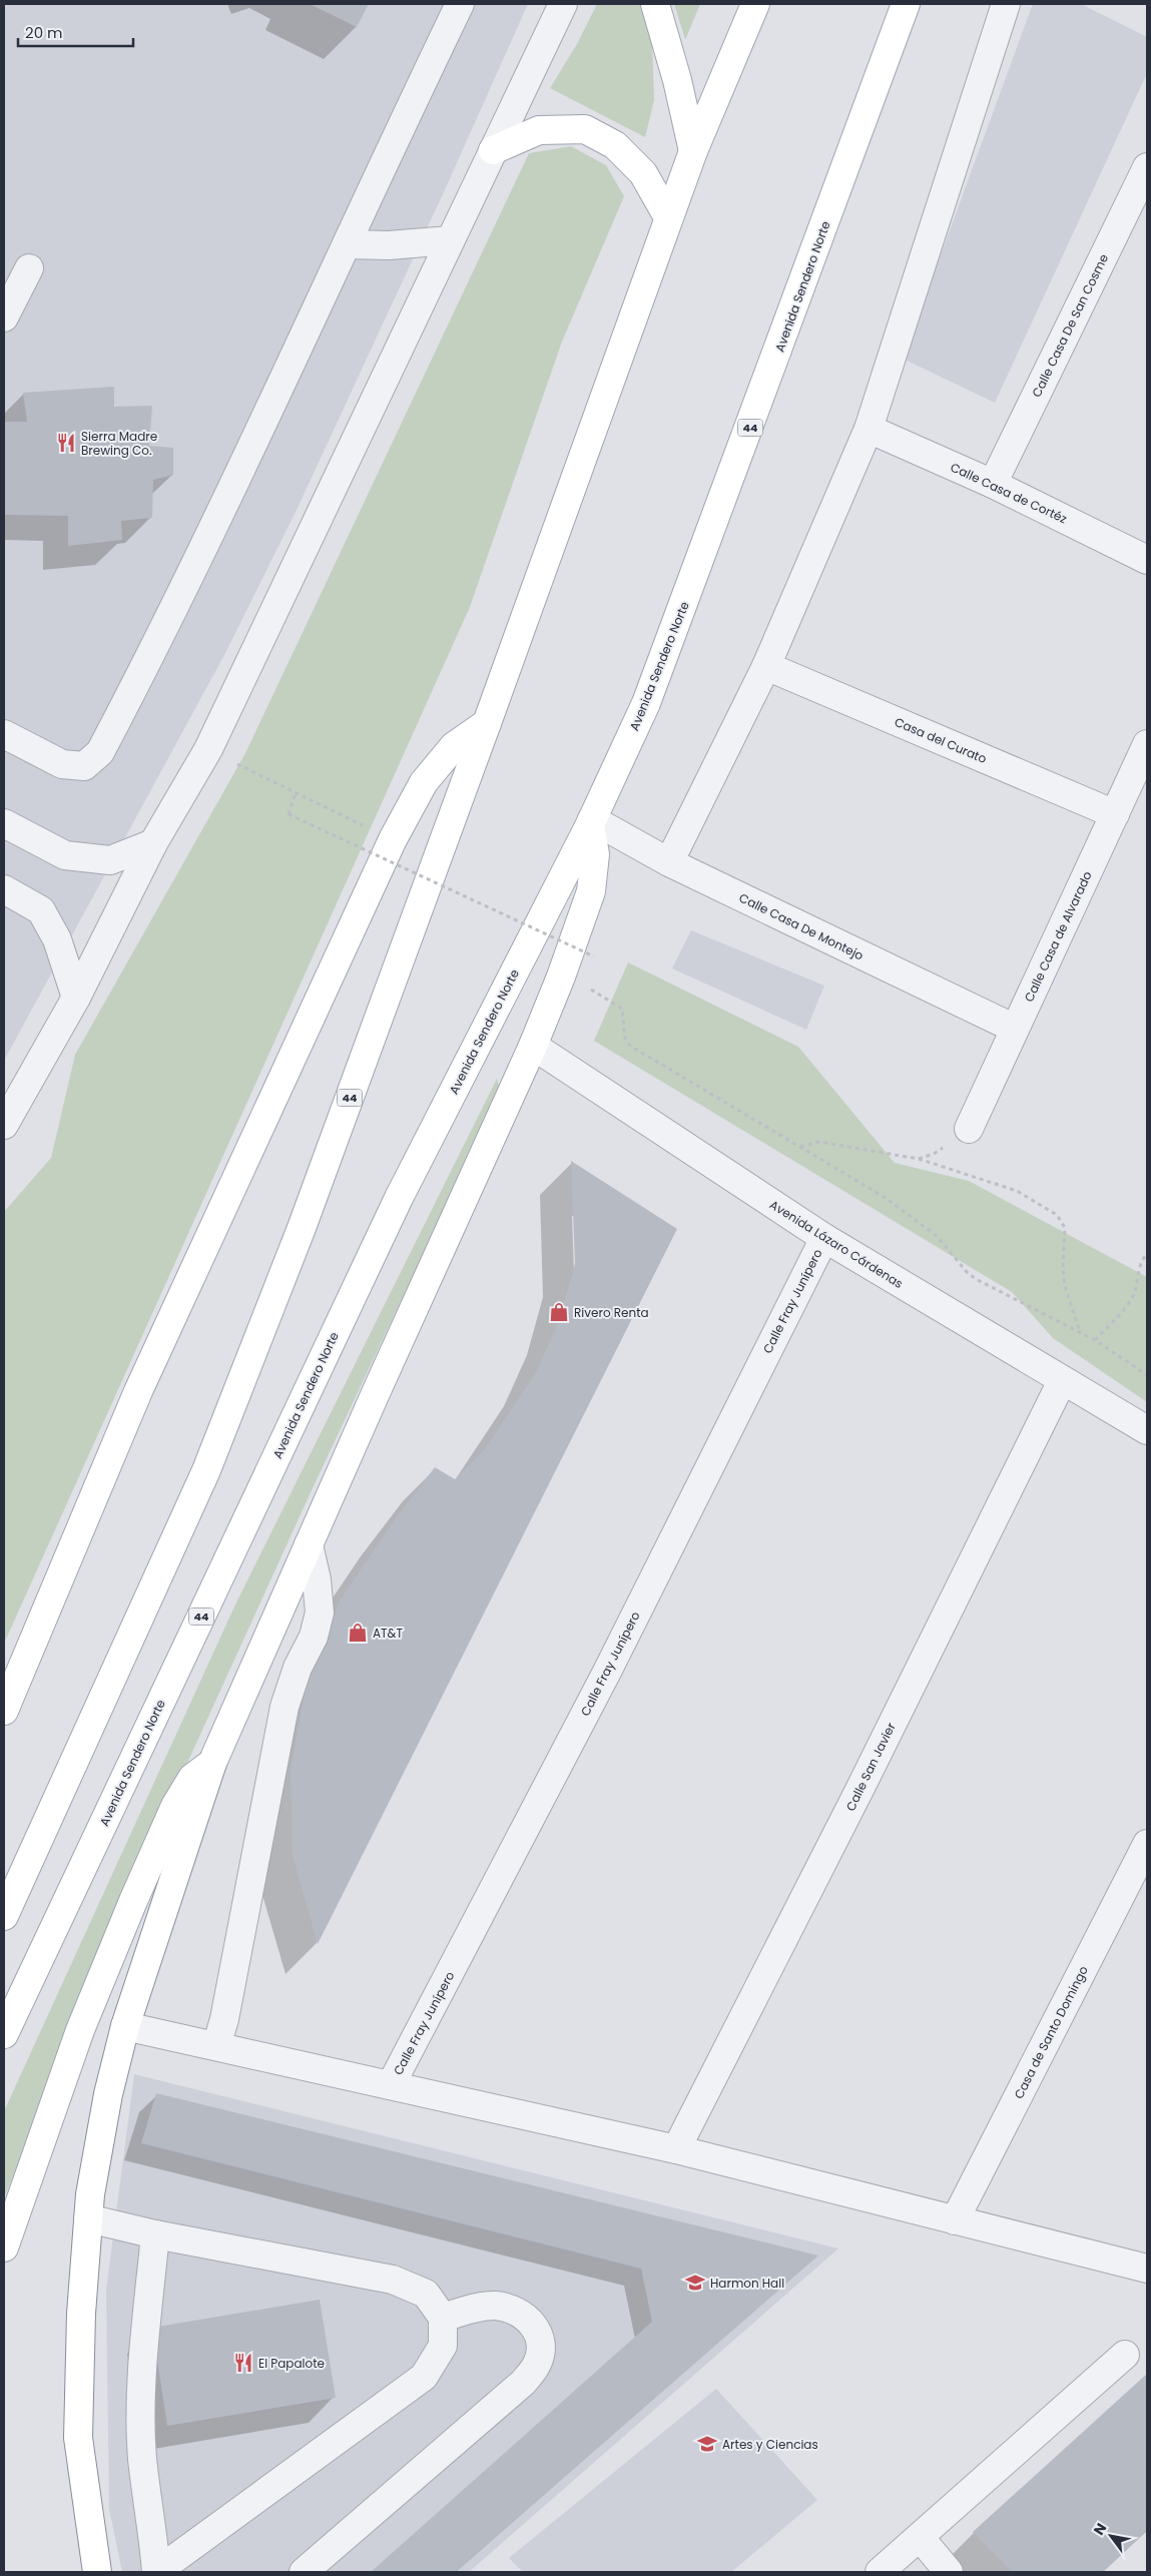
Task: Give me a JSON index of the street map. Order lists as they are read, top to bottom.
{
  "streets": {
    "main road": ["Avenida Sendero Norte", "44"],
    "street": [
      "Calle Casa De San Cosme",
      "Calle Casa de Cortéz",
      "Casa del Curato",
      "Calle Casa De Montejo",
      "Calle Casa de Alvarado",
      "Avenida Lázaro Cárdenas",
      "Calle Fray Junípero",
      "Calle San Javier",
      "Casa de Santo Domingo"
    ]
  },
  "crossings": [
    ["Avenida Sendero Norte", "Calle Casa De Montejo"],
    ["Calle Casa De San Cosme", "Calle Casa de Cortéz"],
    ["Casa del Curato", "Calle Casa de Alvarado"],
    ["Calle Casa De Montejo", "Calle Casa de Alvarado"],
    ["Avenida Lázaro Cárdenas", "Calle Fray Junípero"],
    ["Avenida Lázaro Cárdenas", "Calle San Javier"]
  ],
  "places": {
    "restaurant": ["Sierra Madre Brewing Co.", "El Papalote"],
    "shop": ["Rivero Renta", "AT&T"],
    "school or university": ["Harmon Hall", "Artes y Ciencias"]
  },
  "scale_bar": "20 m",
  "north": "top left"
}
